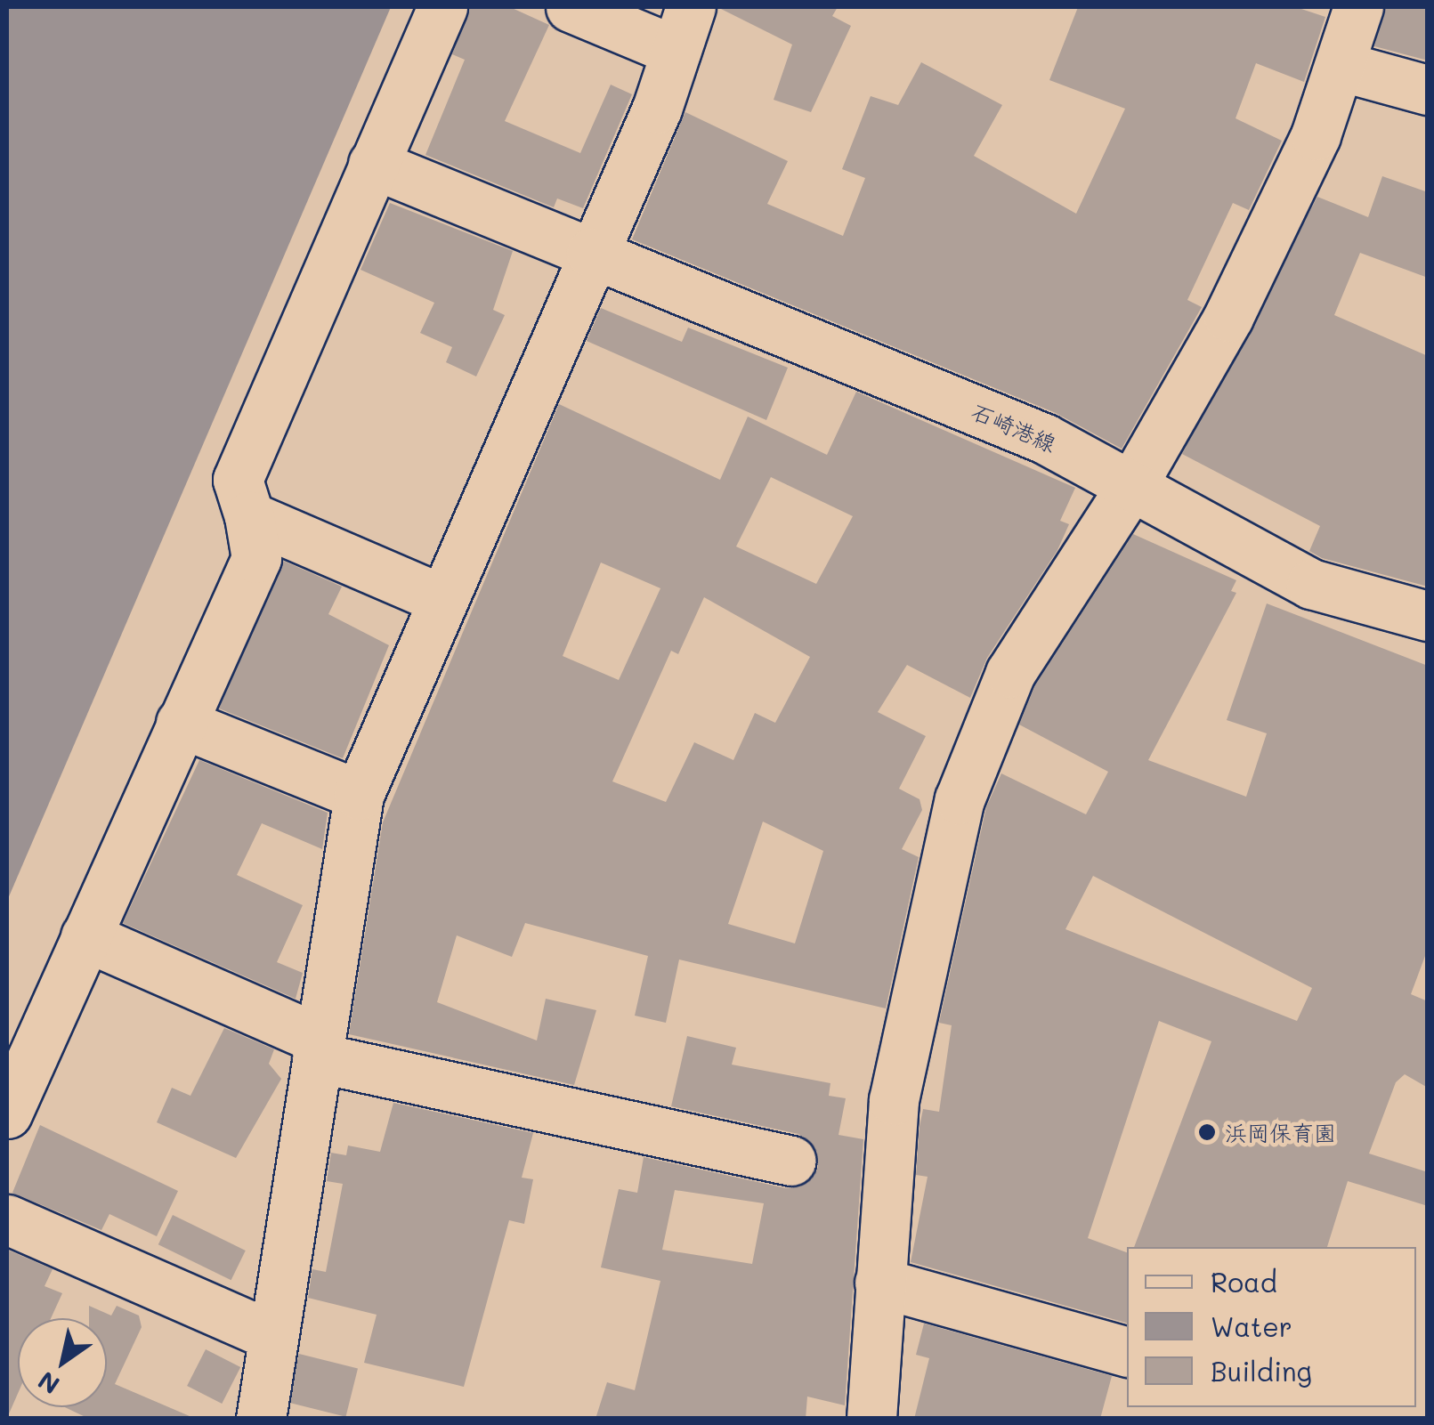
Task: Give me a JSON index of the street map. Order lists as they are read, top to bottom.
{
  "streets": {
    "street": ["石崎港線"]
  },
  "places": ["浜岡保育園"],
  "legend": ["Road", "Water", "Building"],
  "north": "bottom left"
}
